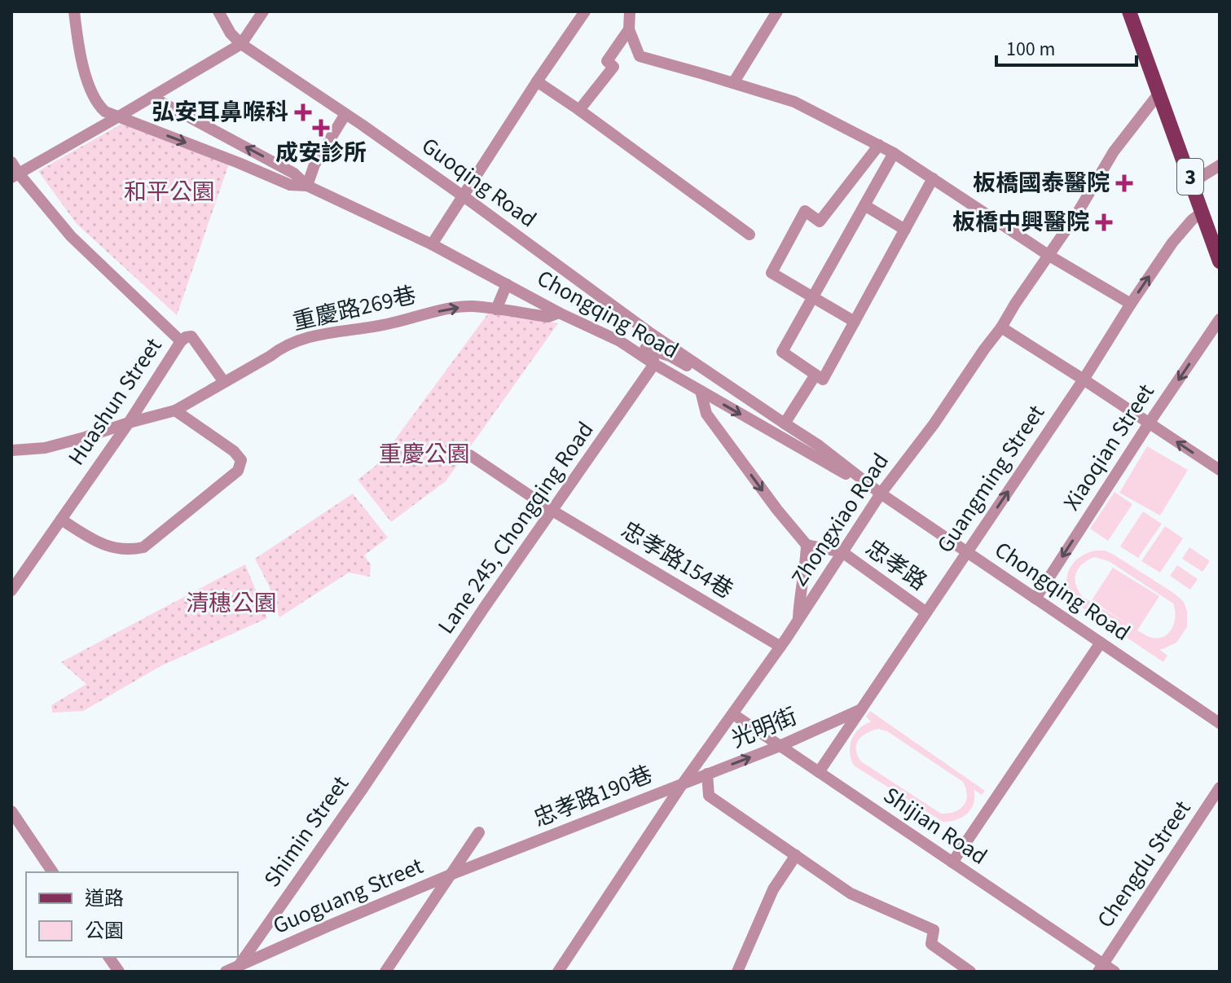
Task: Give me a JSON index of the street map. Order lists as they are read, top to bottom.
{
  "streets": {
    "main road": ["3"],
    "street": [
      "Guoqing Road",
      "重慶路269巷",
      "Chongqing Road",
      "Huashun Street",
      "Xiaoqian Street",
      "Guangming Street",
      "Zhongxiao Road",
      "Lane 245, Chongqing Road",
      "忠孝路154巷",
      "忠孝路",
      "光明街",
      "忠孝路190巷",
      "Shijian Road",
      "Shimin Street",
      "Chengdu Street",
      "Guoguang Street"
    ]
  },
  "crossings": [
    ["3", "Guangming Street"],
    ["3", "Zhongxiao Road"],
    ["Guoqing Road", "Chongqing Road"],
    ["重慶路269巷", "Chongqing Road"],
    ["重慶路269巷", "Huashun Street"],
    ["Chongqing Road", "Xiaoqian Street"],
    ["Chongqing Road", "Guangming Street"],
    ["Chongqing Road", "Zhongxiao Road"],
    ["Chongqing Road", "Lane 245, Chongqing Road"],
    ["Guangming Street", "忠孝路"],
    ["Guangming Street", "光明街"],
    ["Guangming Street", "Shijian Road"],
    ["Zhongxiao Road", "忠孝路154巷"],
    ["Zhongxiao Road", "忠孝路"],
    ["Zhongxiao Road", "光明街"],
    ["Zhongxiao Road", "忠孝路190巷"],
    ["Zhongxiao Road", "Shijian Road"],
    ["Lane 245, Chongqing Road", "忠孝路154巷"],
    ["Lane 245, Chongqing Road", "Shimin Street"],
    ["光明街", "忠孝路190巷"],
    ["光明街", "Shijian Road"],
    ["忠孝路190巷", "Guoguang Street"],
    ["Shijian Road", "Chengdu Street"],
    ["Shimin Street", "Guoguang Street"]
  ],
  "one_way": [
    "重慶路269巷",
    "Xiaoqian Street",
    "Guangming Street",
    "光明街"
  ],
  "parks": ["和平公園", "重慶公園", "清穗公園"],
  "places": {
    "health": [
      "弘安耳鼻喉科",
      "成安診所",
      "板橋國泰醫院",
      "板橋中興醫院"
    ]
  },
  "legend": ["道路", "公園"],
  "scale_bar": "100 m"
}
